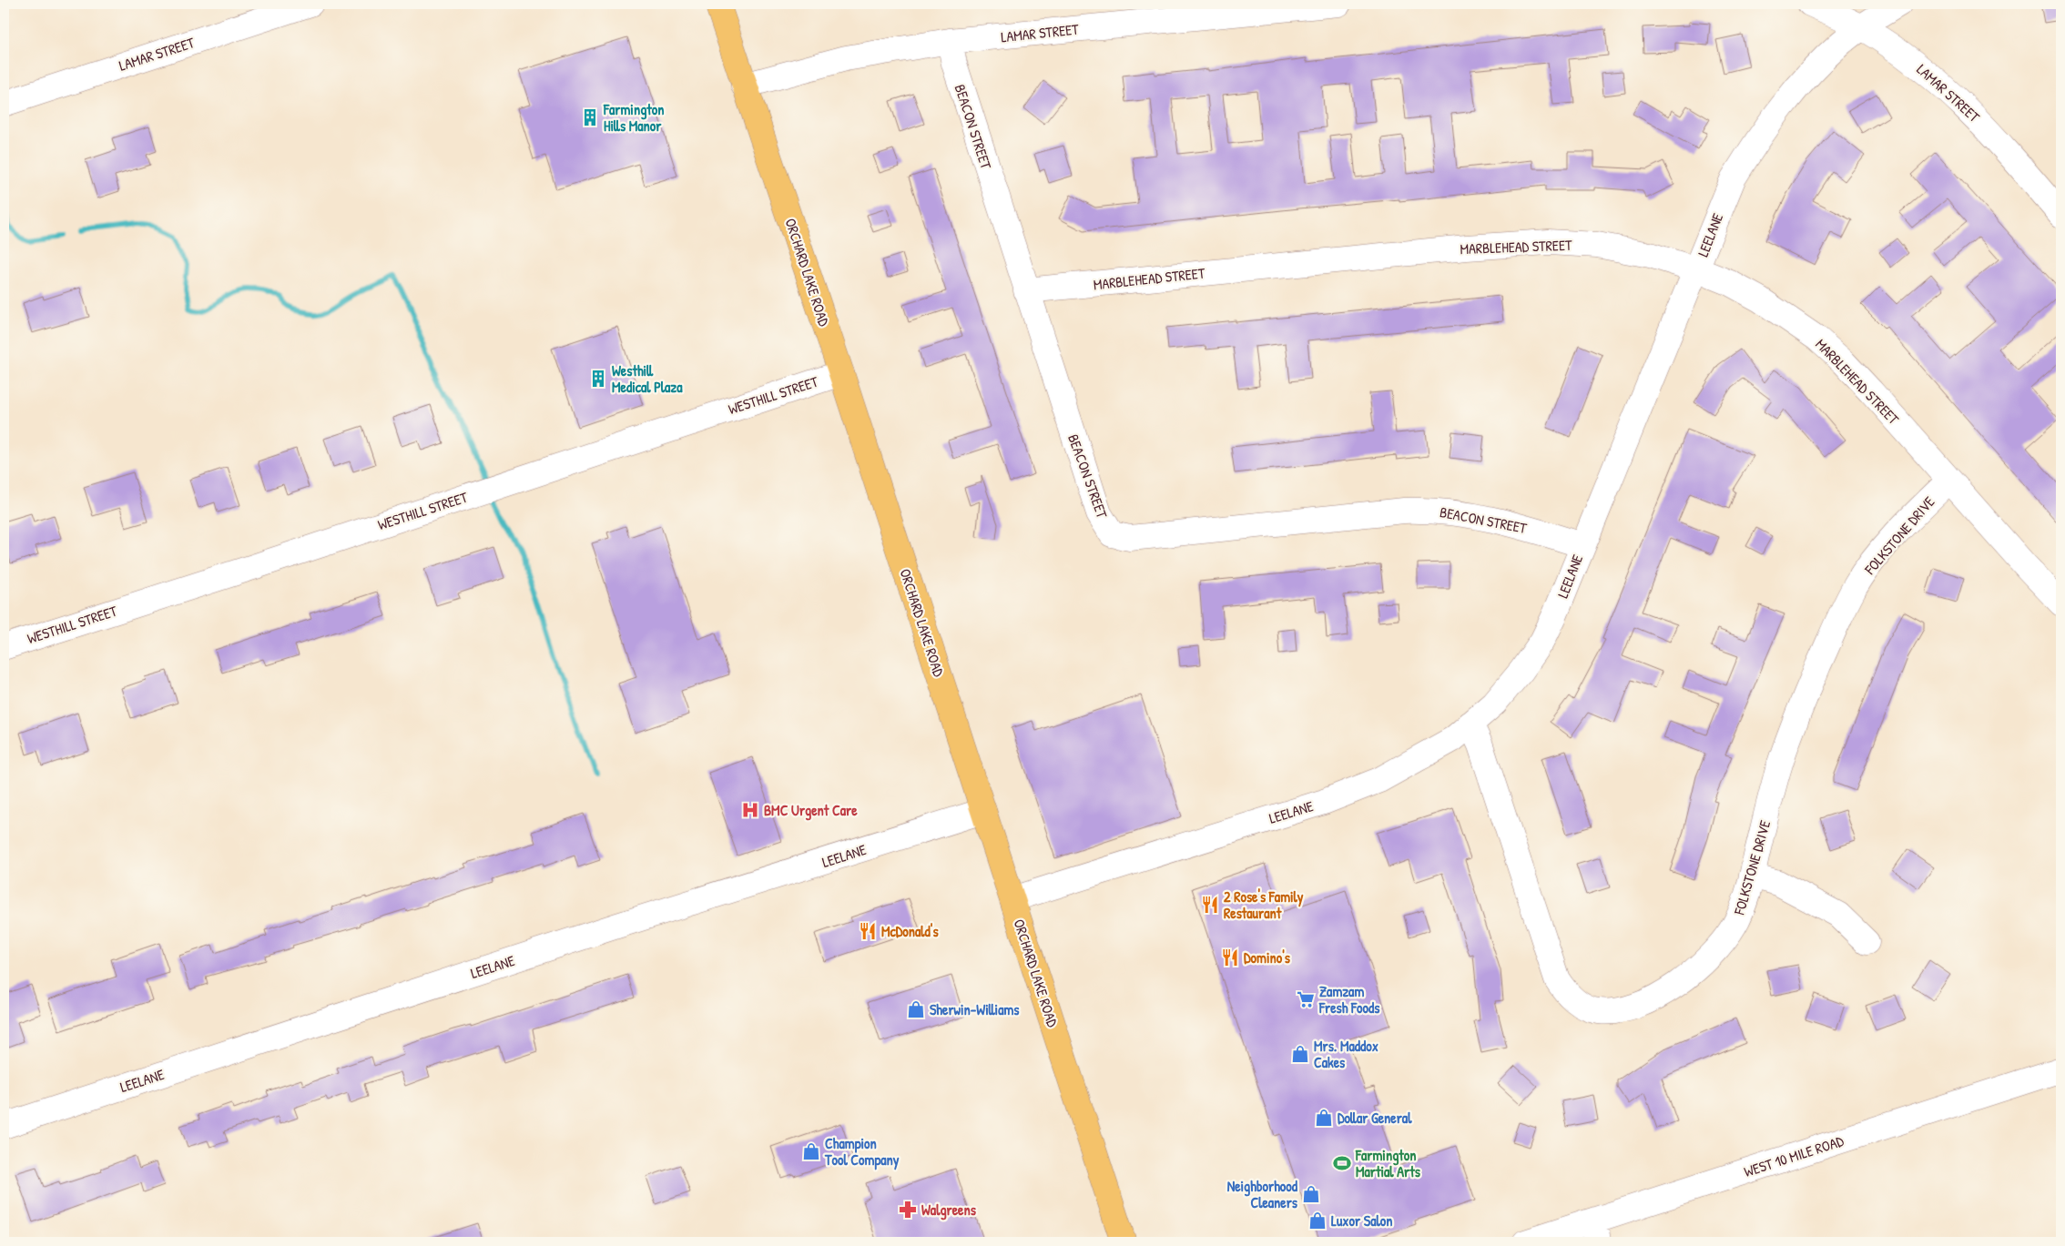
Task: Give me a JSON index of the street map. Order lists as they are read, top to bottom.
{
  "streets": {
    "main road": ["ORCHARD LAKE ROAD"],
    "street": [
      "LAMAR STREET",
      "BEACON STREET",
      "LEELANE",
      "MARBLEHEAD STREET",
      "WESTHILL STREET",
      "FOLKSTONE DRIVE",
      "WEST 10 MILE ROAD"
    ]
  },
  "crossings": [
    ["LAMAR STREET", "BEACON STREET"],
    ["LAMAR STREET", "LEELANE"],
    ["LAMAR STREET", "ORCHARD LAKE ROAD"],
    ["BEACON STREET", "LEELANE"],
    ["BEACON STREET", "MARBLEHEAD STREET"],
    ["LEELANE", "MARBLEHEAD STREET"],
    ["LEELANE", "ORCHARD LAKE ROAD"],
    ["LEELANE", "FOLKSTONE DRIVE"],
    ["MARBLEHEAD STREET", "FOLKSTONE DRIVE"],
    ["ORCHARD LAKE ROAD", "WESTHILL STREET"]
  ],
  "places": {
    "building": ["Farmington Hills Manor", "Westhill Medical Plaza"],
    "hospital": ["BMC Urgent Care"],
    "restaurant": ["2 Rose's Family Restaurant", "McDonald's", "Domino's"],
    "supermarket": ["Zamzam Fresh Foods"],
    "shop": [
      "Sherwin-Williams",
      "Mrs. Maddox Cakes",
      "Dollar General",
      "Champion Tool Company",
      "Neighborhood Cleaners",
      "Luxor Salon"
    ],
    "sports": ["Farmington Martial Arts"],
    "pharmacy": ["Walgreens"]
  }
}
